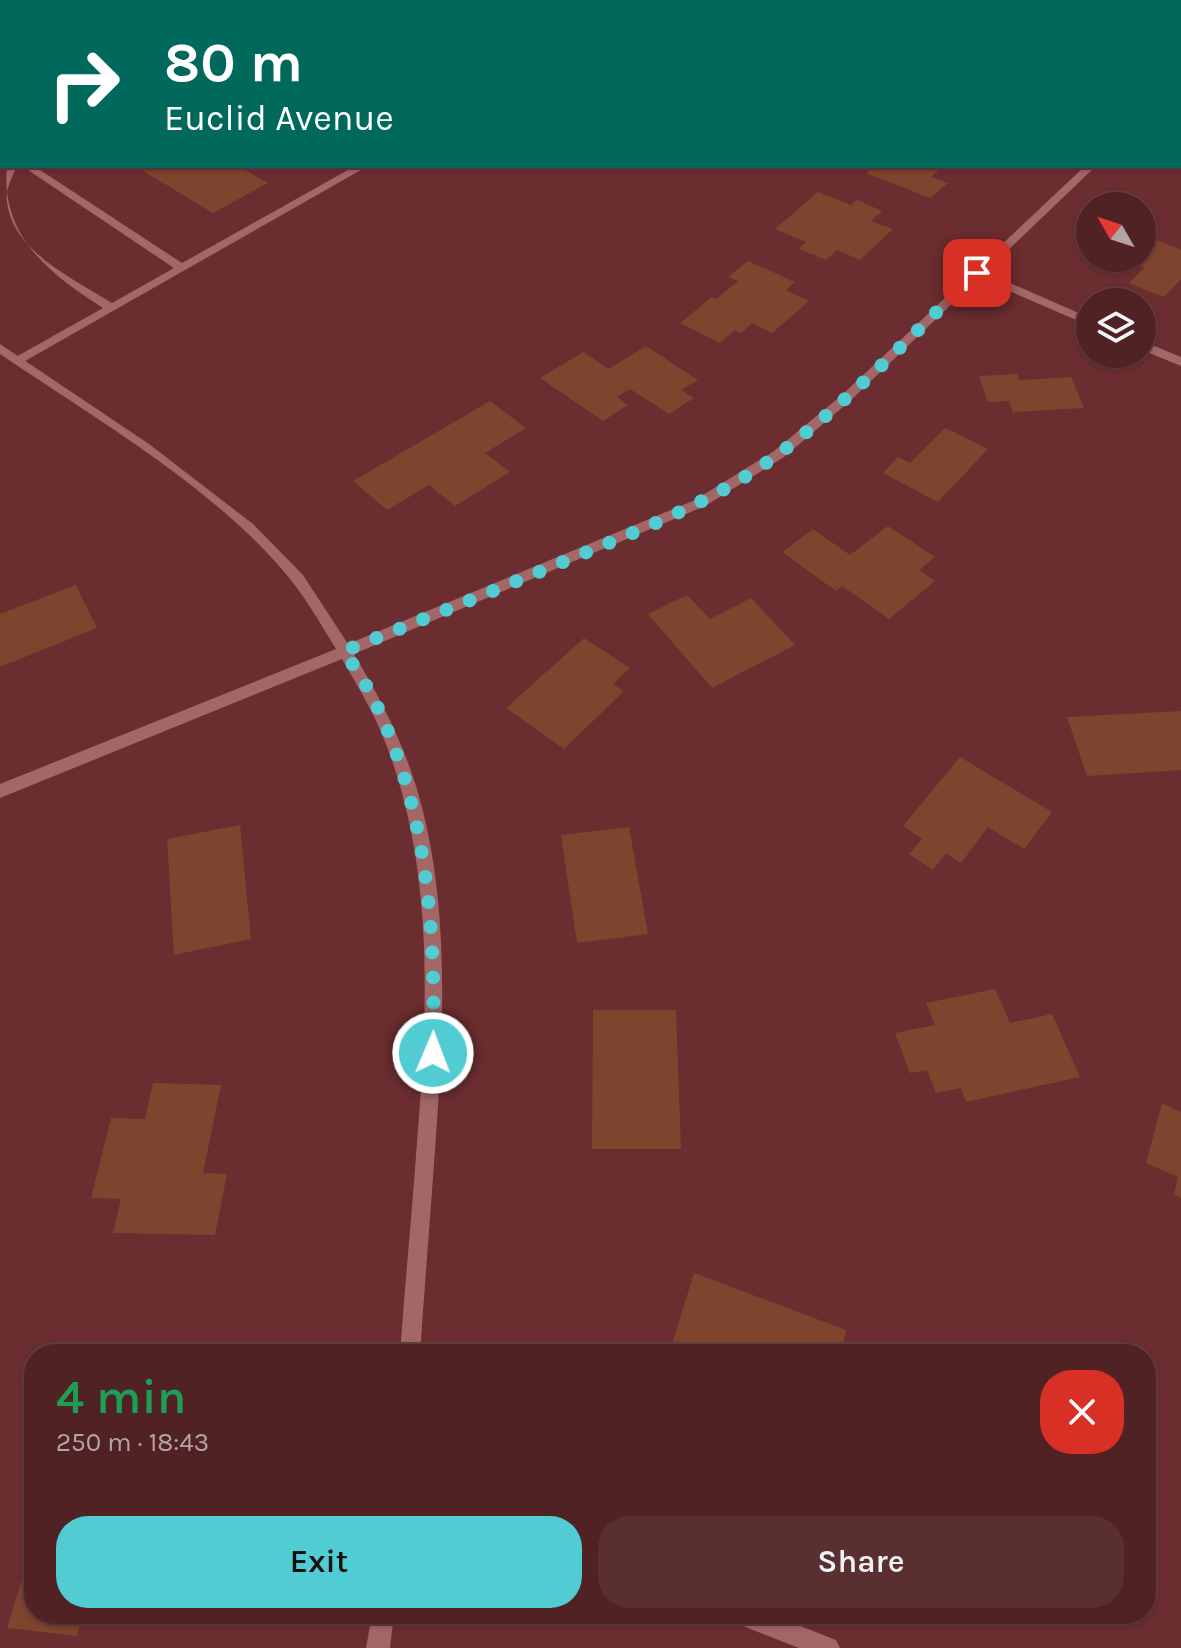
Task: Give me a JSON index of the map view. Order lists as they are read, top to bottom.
{
  "north": "top left",
  "page": {
    "turn": ["80 m", "Euclid Avenue"],
    "heading": ["4 min", "250 m · 18:43"],
    "buttons": ["Exit", "Share"]
  }
}
